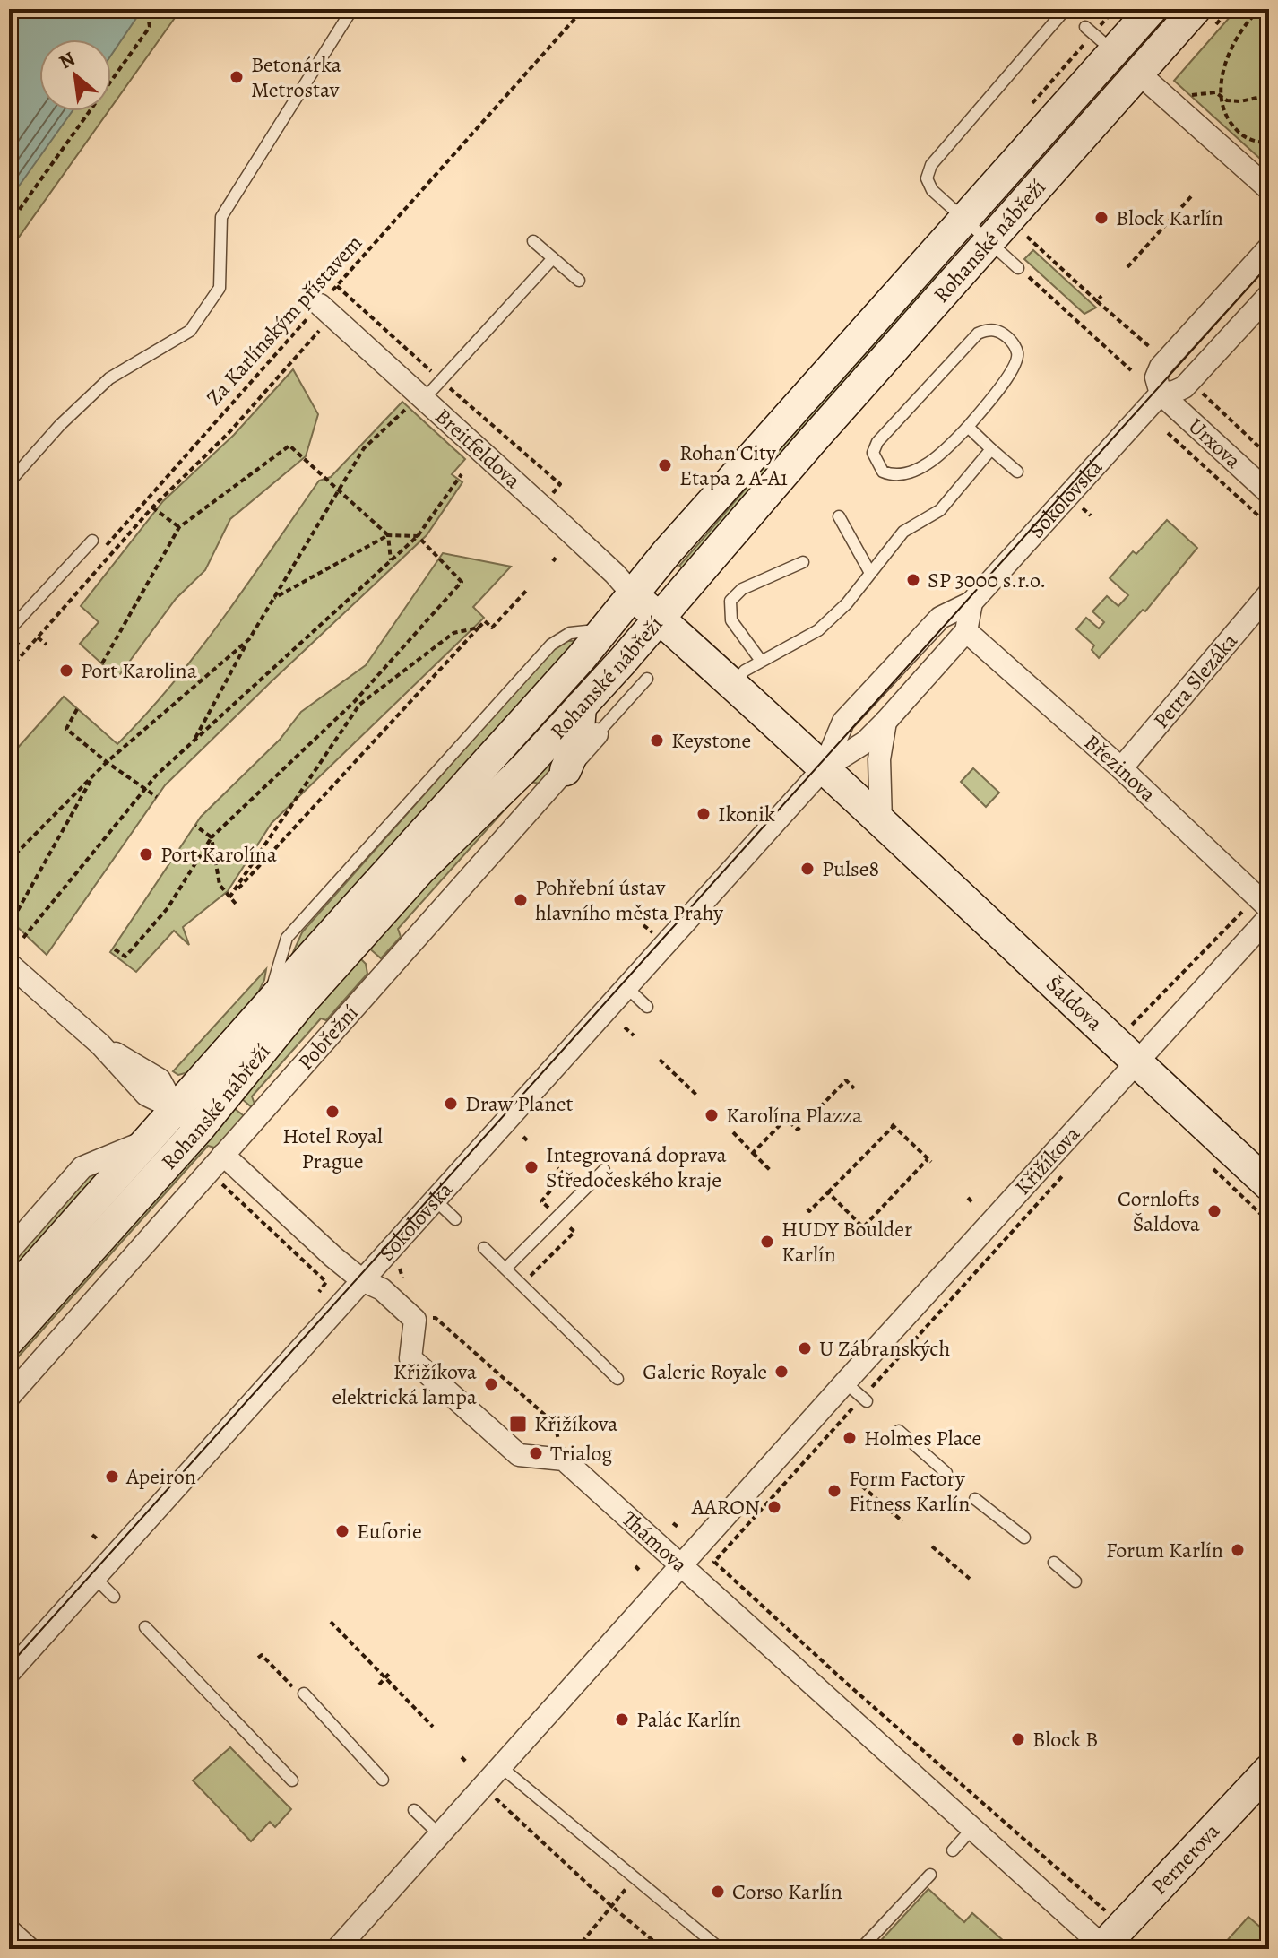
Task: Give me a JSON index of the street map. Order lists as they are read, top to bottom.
{
  "streets": {
    "main road": ["Rohanské nábřeží", "Šaldova", "Pernerova"],
    "street": [
      "Urxova",
      "Breitfeldova",
      "Sokolovská",
      "Petra Slezáka",
      "Březinova",
      "Pobřežní",
      "Křižíkova",
      "Thámova"
    ],
    "path": ["Za Karlínským přístavem"]
  },
  "crossings": [
    ["Rohanské nábřeží", "Breitfeldova"],
    ["Rohanské nábřeží", "Šaldova"],
    ["Za Karlínským přístavem", "Breitfeldova"],
    ["Urxova", "Sokolovská"],
    ["Breitfeldova", "Šaldova"],
    ["Sokolovská", "Březinova"],
    ["Sokolovská", "Šaldova"],
    ["Petra Slezáka", "Březinova"],
    ["Šaldova", "Křižíkova"],
    ["Křižíkova", "Thámova"],
    ["Thámova", "Pernerova"]
  ],
  "places": {
    "other": [
      "Betonárka Metrostav",
      "Block Karlín",
      "Rohan City Etapa 2 A-A1",
      "SP 3000 s.r.o.",
      "Port Karolina",
      "Keystone",
      "Ikonik",
      "Port Karolína",
      "Pulse8",
      "Pohřební ústav hlavního města Prahy",
      "Draw Planet",
      "Hotel Royal Prague",
      "Karolína Plazza",
      "Integrovaná doprava Středočeského kraje",
      "Cornlofts Šaldova",
      "HUDY Boulder Karlín",
      "U Zábranských",
      "Galerie Royale",
      "Křižíkova elektrická lampa",
      "Holmes Place",
      "Trialog",
      "Apeiron",
      "Form Factory Fitness Karlín",
      "AARON",
      "Euforie",
      "Forum Karlín",
      "Palác Karlín",
      "Block B",
      "Corso Karlín"
    ],
    "transit": ["Křižíkova"]
  },
  "north": "top left"
}
